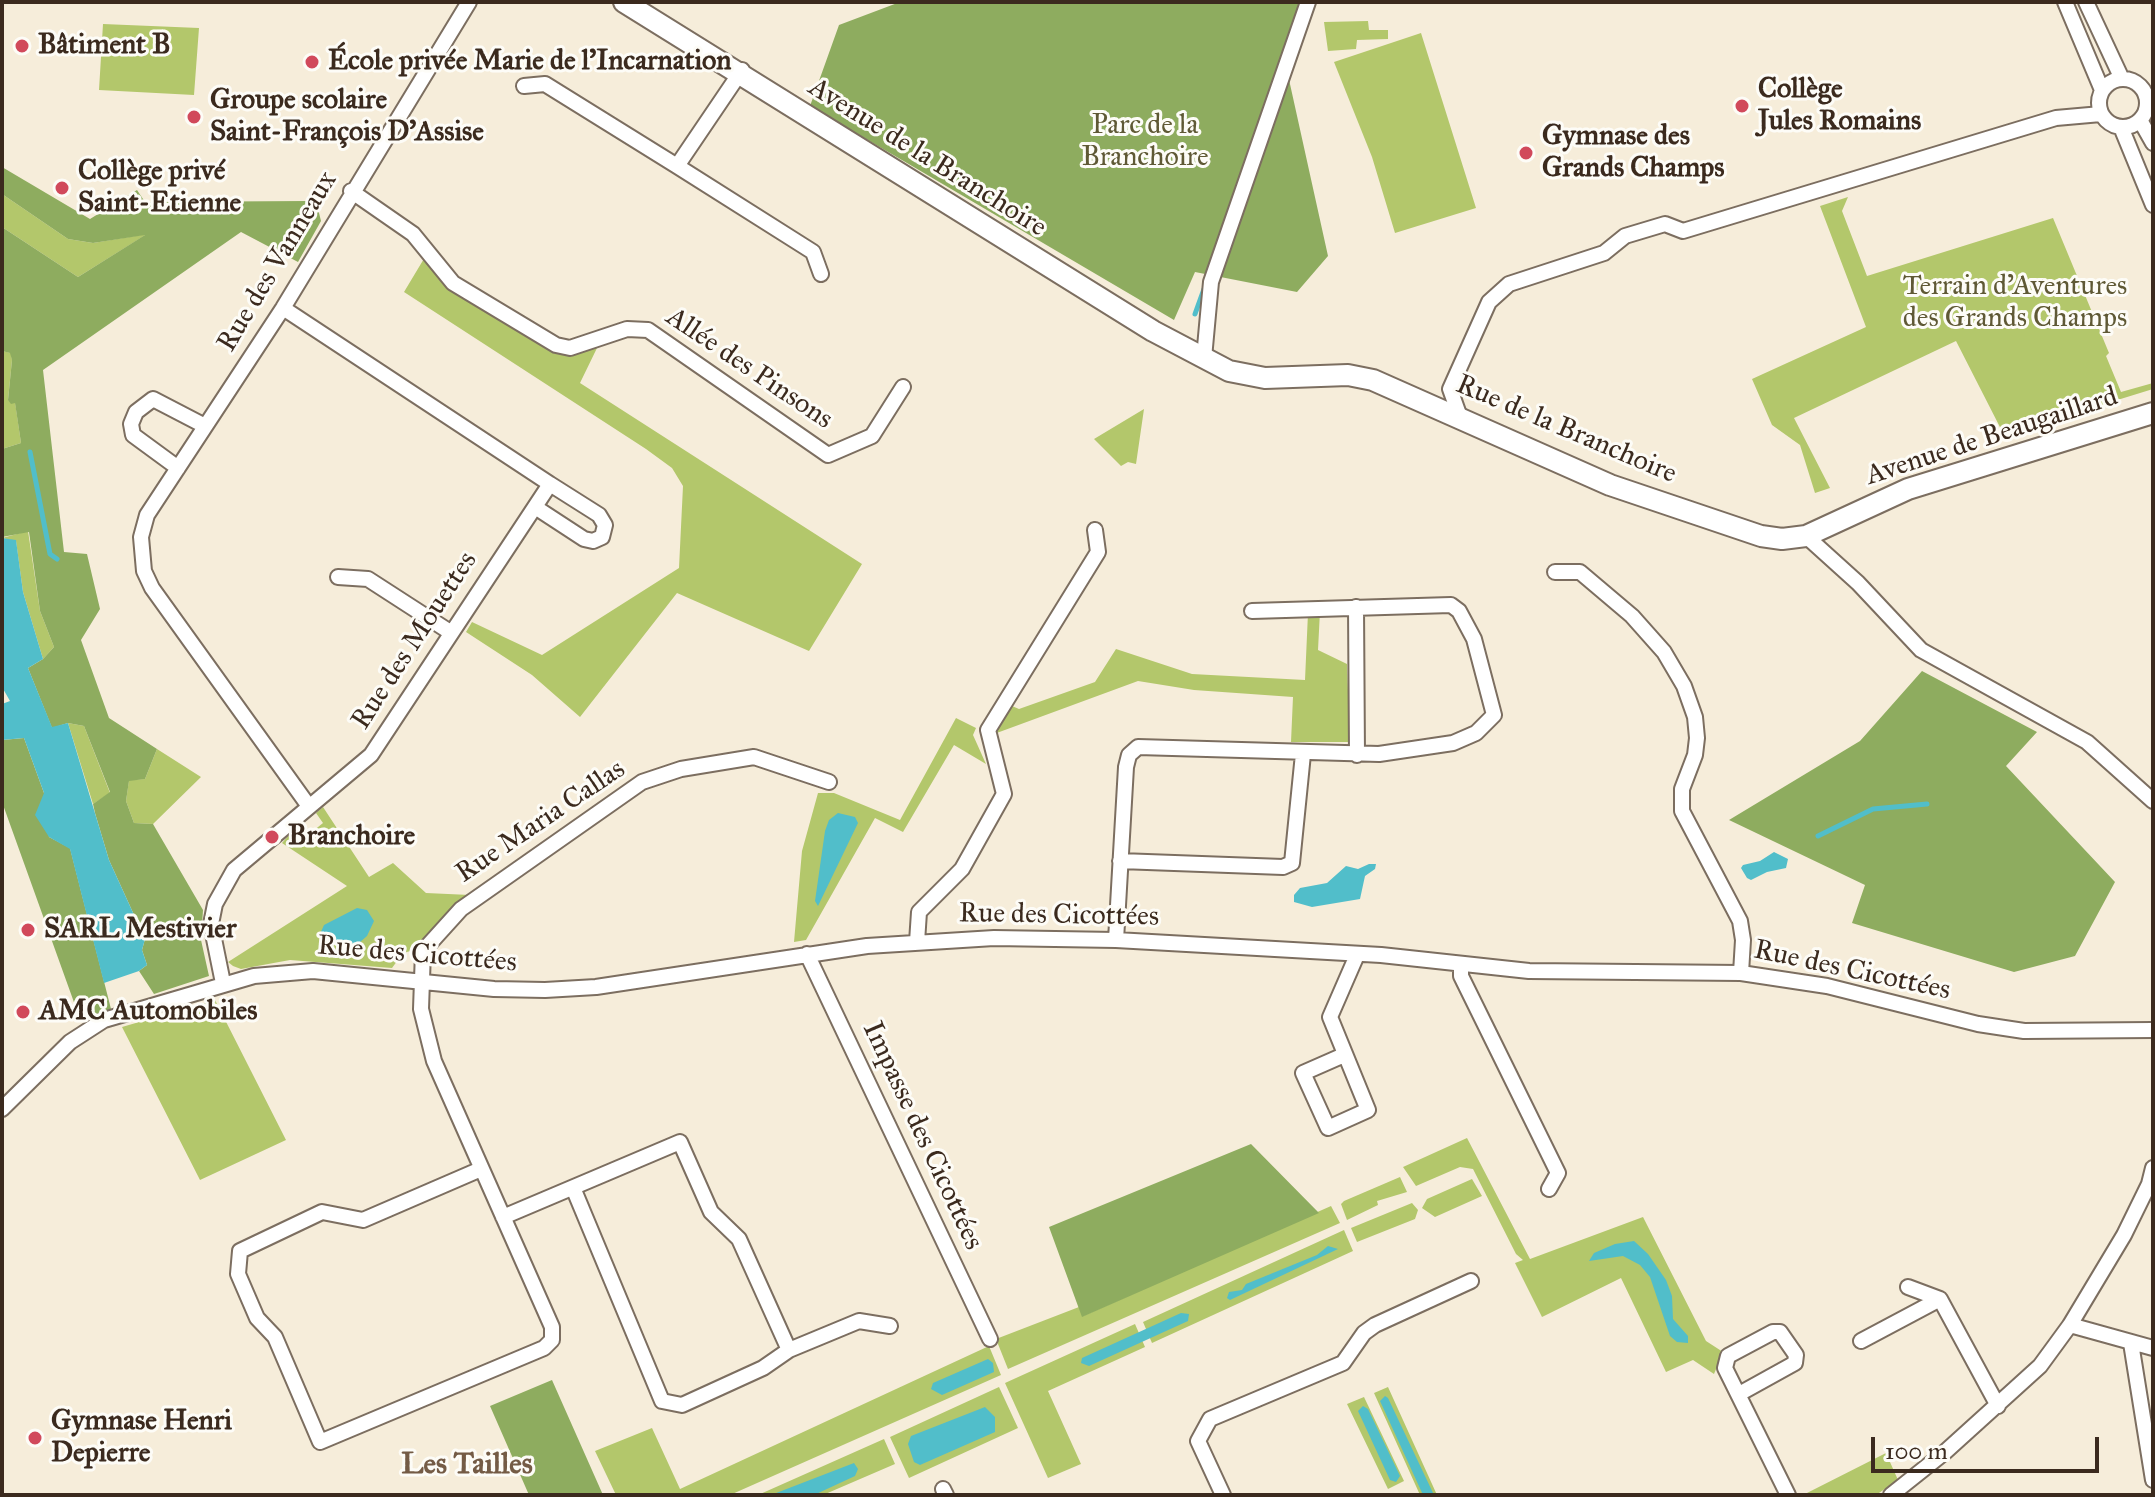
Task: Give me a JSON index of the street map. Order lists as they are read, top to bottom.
{
  "streets": {
    "main road": ["Avenue de la Branchoire", "Rue de la Branchoire", "Avenue de Beaugaillard"],
    "street": [
      "Rue des Vanneaux",
      "Allée des Pinsons",
      "Rue des Mouettes",
      "Rue Maria Callas",
      "Rue des Cicottées",
      "Impasse des Cicottées"
    ]
  },
  "crossings": [
    ["Avenue de la Branchoire", "Rue de la Branchoire"],
    ["Rue des Vanneaux", "Allée des Pinsons"],
    ["Rue des Vanneaux", "Rue des Mouettes"],
    ["Rue de la Branchoire", "Avenue de Beaugaillard"],
    ["Rue des Mouettes", "Rue des Cicottées"],
    ["Rue Maria Callas", "Rue des Cicottées"],
    ["Rue des Cicottées", "Impasse des Cicottées"]
  ],
  "districts": ["Les Tailles"],
  "parks": ["Parc de la Branchoire", "Terrain d’Aventures des Grands Champs"],
  "places": [
    "Bâtiment B",
    "École privée Marie de l'Incarnation",
    "Collège Jules Romains",
    "Groupe scolaire Saint-François D'Assise",
    "Gymnase des Grands Champs",
    "Collège privé Saint-Etienne",
    "Branchoire",
    "SARL Mestivier",
    "AMC Automobiles",
    "Gymnase Henri Depierre"
  ],
  "scale_bar": "100 m"
}
